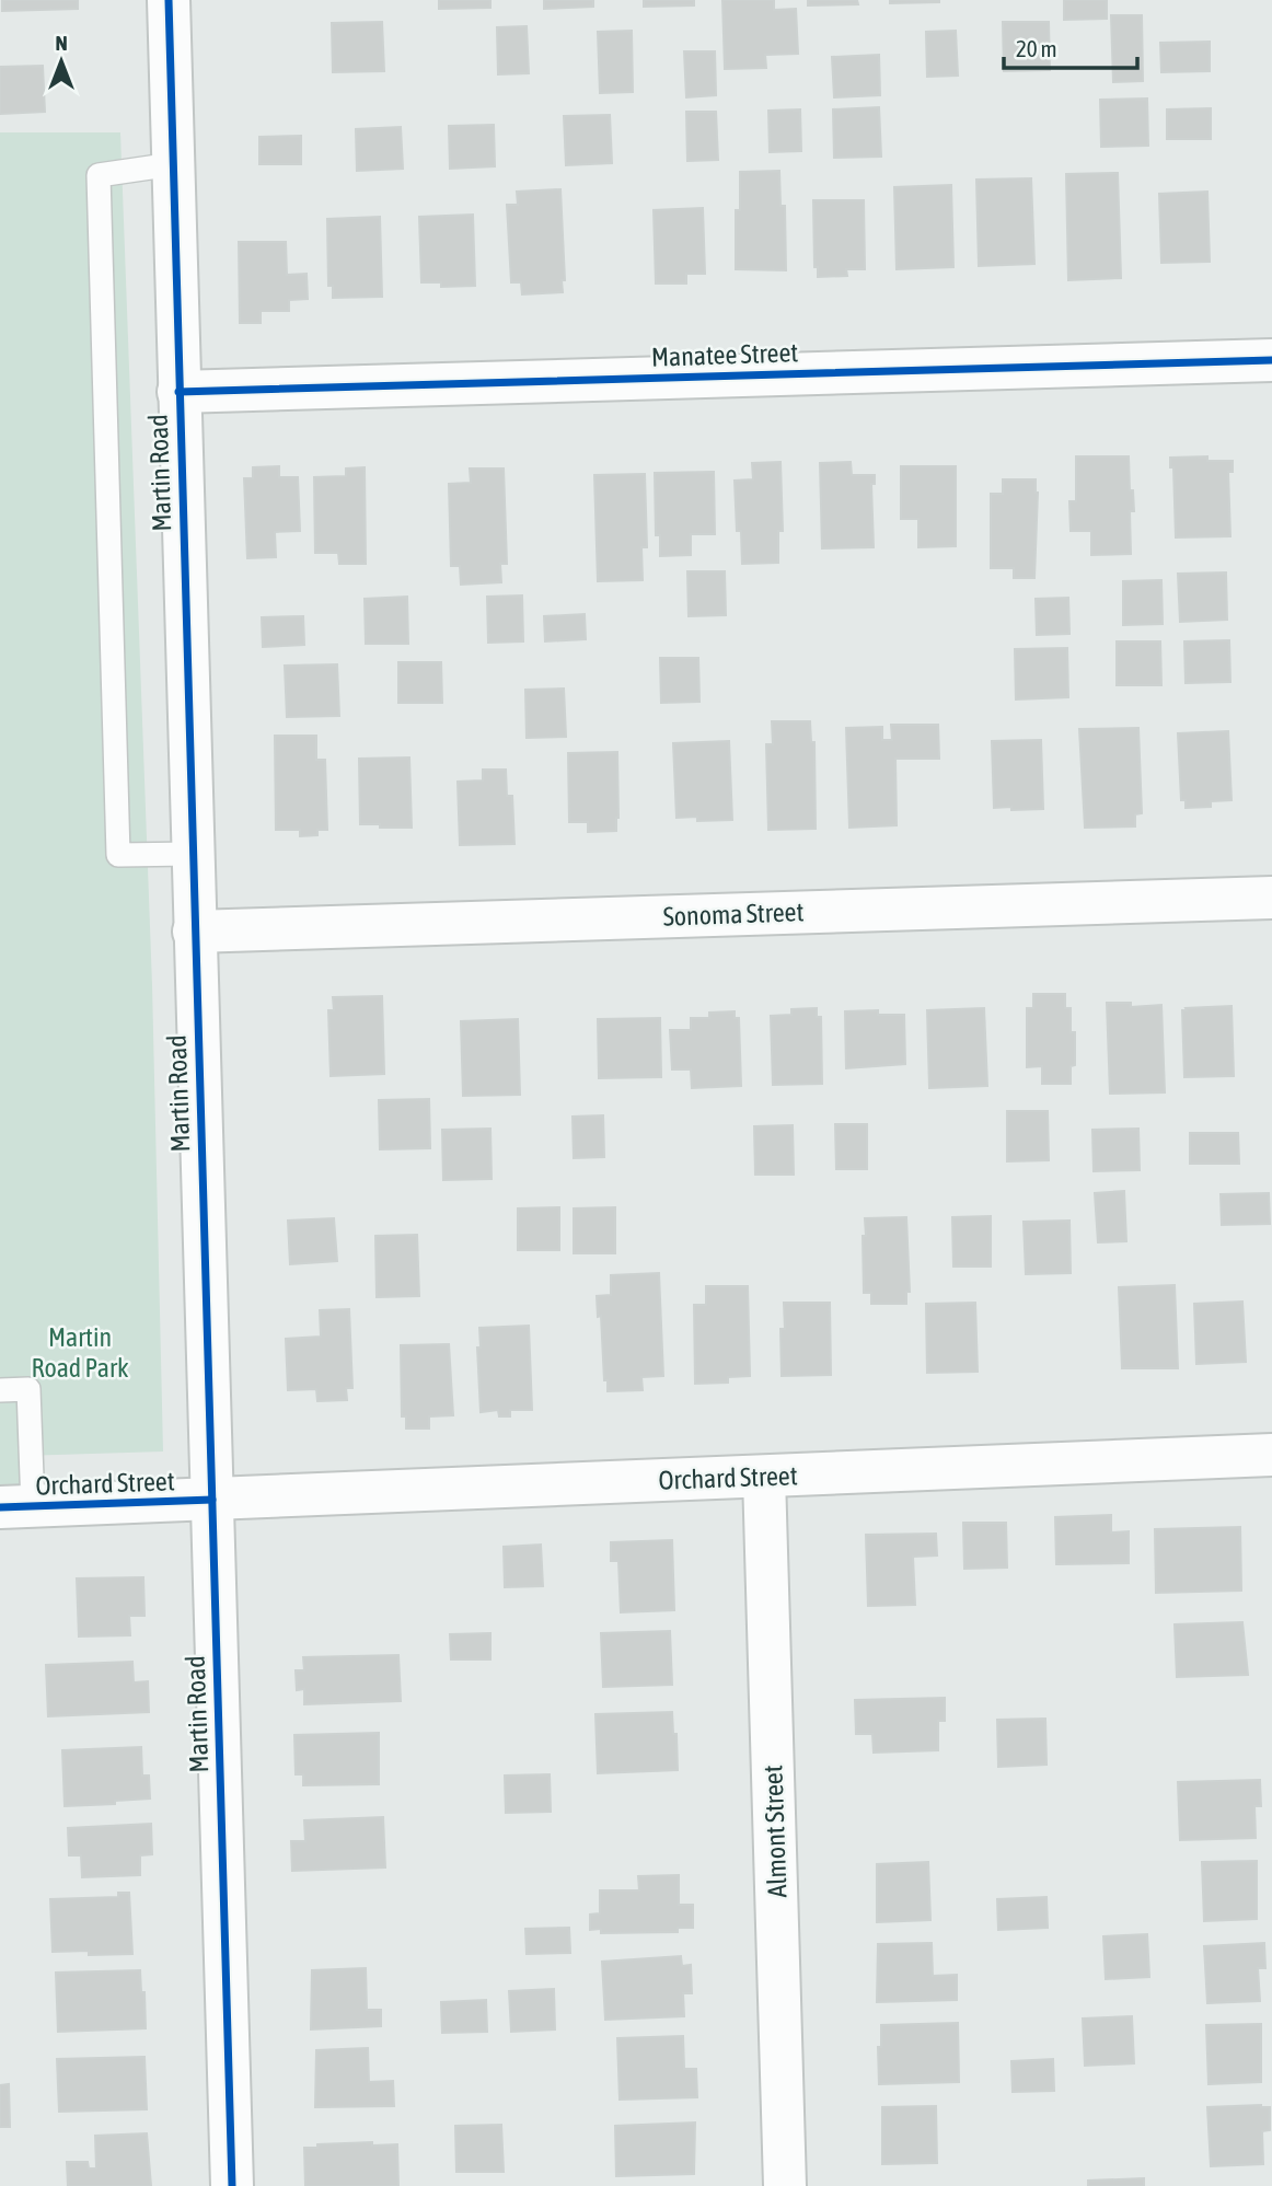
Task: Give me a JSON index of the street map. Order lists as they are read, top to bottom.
{
  "streets": {
    "street": [
      "Manatee Street",
      "Martin Road",
      "Sonoma Street",
      "Orchard Street",
      "Almont Street"
    ]
  },
  "crossings": [
    ["Manatee Street", "Martin Road"],
    ["Martin Road", "Sonoma Street"],
    ["Martin Road", "Orchard Street"],
    ["Orchard Street", "Almont Street"]
  ],
  "parks": ["Martin Road Park"],
  "scale_bar": "20 m",
  "north": "top"
}
